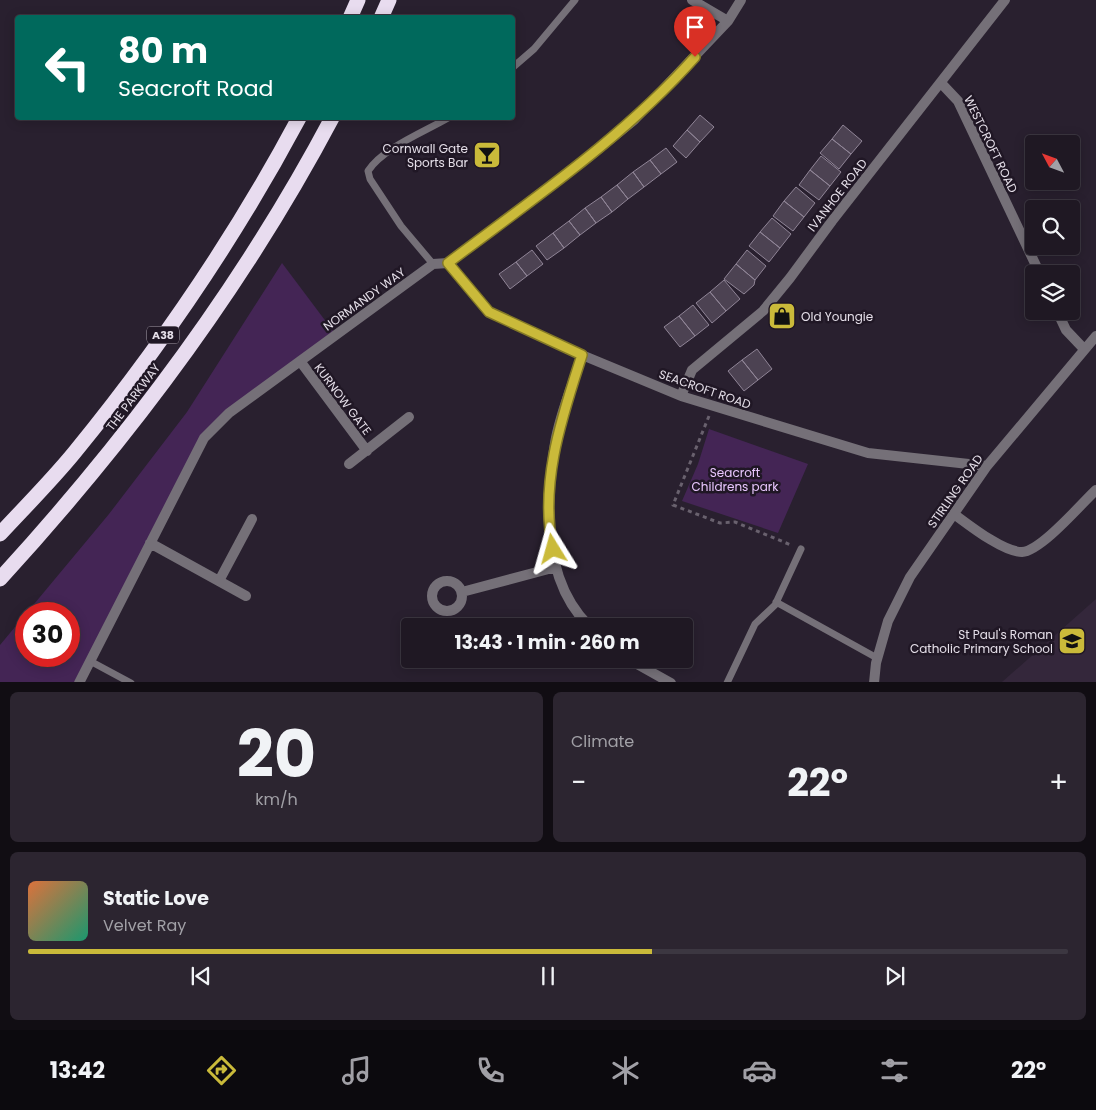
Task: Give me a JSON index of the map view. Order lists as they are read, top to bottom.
{
  "streets": {
    "highway": ["A38", "THE PARKWAY"],
    "street": [
      "WESTCROFT ROAD",
      "IVANHOE ROAD",
      "NORMANDY WAY",
      "SEACROFT ROAD",
      "KURNOW GATE",
      "STIRLING ROAD"
    ]
  },
  "crossings": [
    ["WESTCROFT ROAD", "IVANHOE ROAD"],
    ["IVANHOE ROAD", "SEACROFT ROAD"],
    ["NORMANDY WAY", "KURNOW GATE"],
    ["SEACROFT ROAD", "STIRLING ROAD"]
  ],
  "parks": ["Seacroft Childrens park"],
  "places": {
    "bar": ["Cornwall Gate Sports Bar"],
    "shop": ["Old Youngie"],
    "school or university": ["St Paul's Roman Catholic Primary School"]
  },
  "north": "top left",
  "page": {
    "turn": ["80 m", "Seacroft Road"],
    "limit": "30",
    "trip": "13:43 · 1 min · 260 m",
    "tile": [
      ["20", "km/h"],
      "Climate"
    ],
    "heat": ["−", "22°", "+"],
    "song": ["Static Love", "Velvet Ray"],
    "tabs": ["13:42", "22°"]
  }
}
